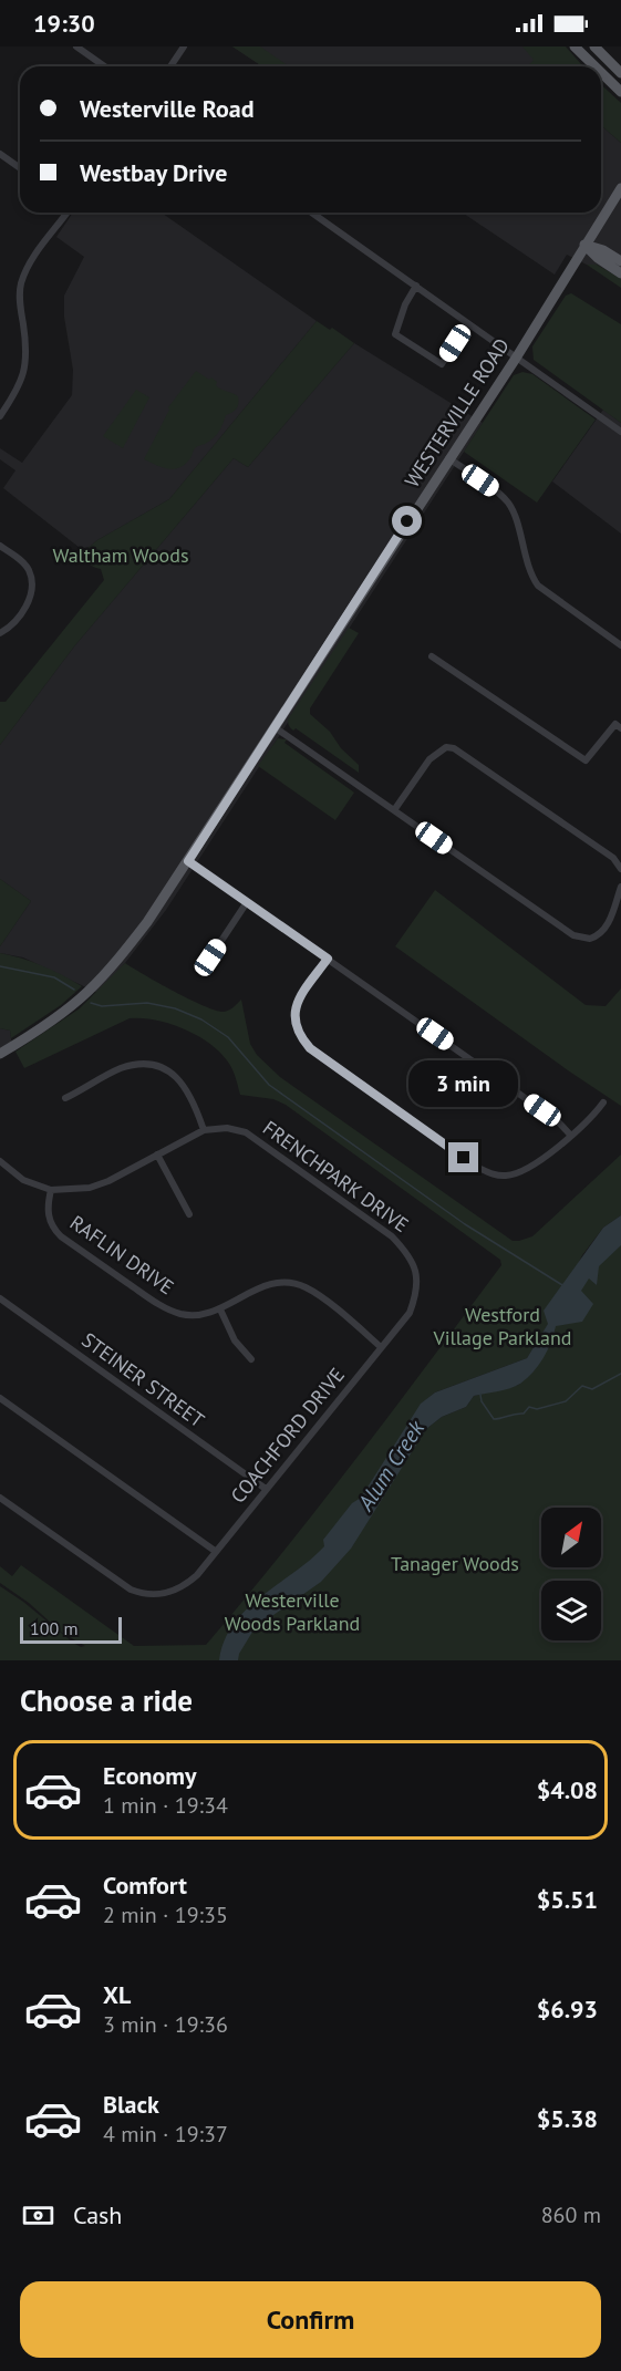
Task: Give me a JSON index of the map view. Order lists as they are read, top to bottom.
{
  "streets": {
    "main road": ["WESTERVILLE ROAD"],
    "street": [
      "FRENCHPARK DRIVE",
      "RAFLIN DRIVE",
      "STEINER STREET",
      "COACHFORD DRIVE"
    ]
  },
  "crossings": [
    ["FRENCHPARK DRIVE", "RAFLIN DRIVE"],
    ["FRENCHPARK DRIVE", "COACHFORD DRIVE"],
    ["RAFLIN DRIVE", "COACHFORD DRIVE"],
    ["STEINER STREET", "COACHFORD DRIVE"]
  ],
  "water": ["Alum Creek"],
  "parks": [
    "Waltham Woods",
    "Westford Village Parkland",
    "Tanager Woods",
    "Westerville Woods Parkland"
  ],
  "scale_bar": "100 m",
  "north": "top right",
  "page": {
    "status": "19:30",
    "banner": ["Westerville Road", "Westbay Drive"],
    "bubble": "3 min",
    "scale": "100 m",
    "heading": "Choose a ride",
    "list": [
      {
        "name": "Economy",
        "note": "1 min · 19:34",
        "value": "$4.08"
      },
      {
        "name": "Comfort",
        "note": "2 min · 19:35",
        "value": "$5.51"
      },
      {
        "name": "XL",
        "note": "3 min · 19:36",
        "value": "$6.93"
      },
      {
        "name": "Black",
        "note": "4 min · 19:37",
        "value": "$5.38"
      }
    ],
    "pay": ["Cash", "860 m"],
    "buttons": "Confirm"
  }
}
